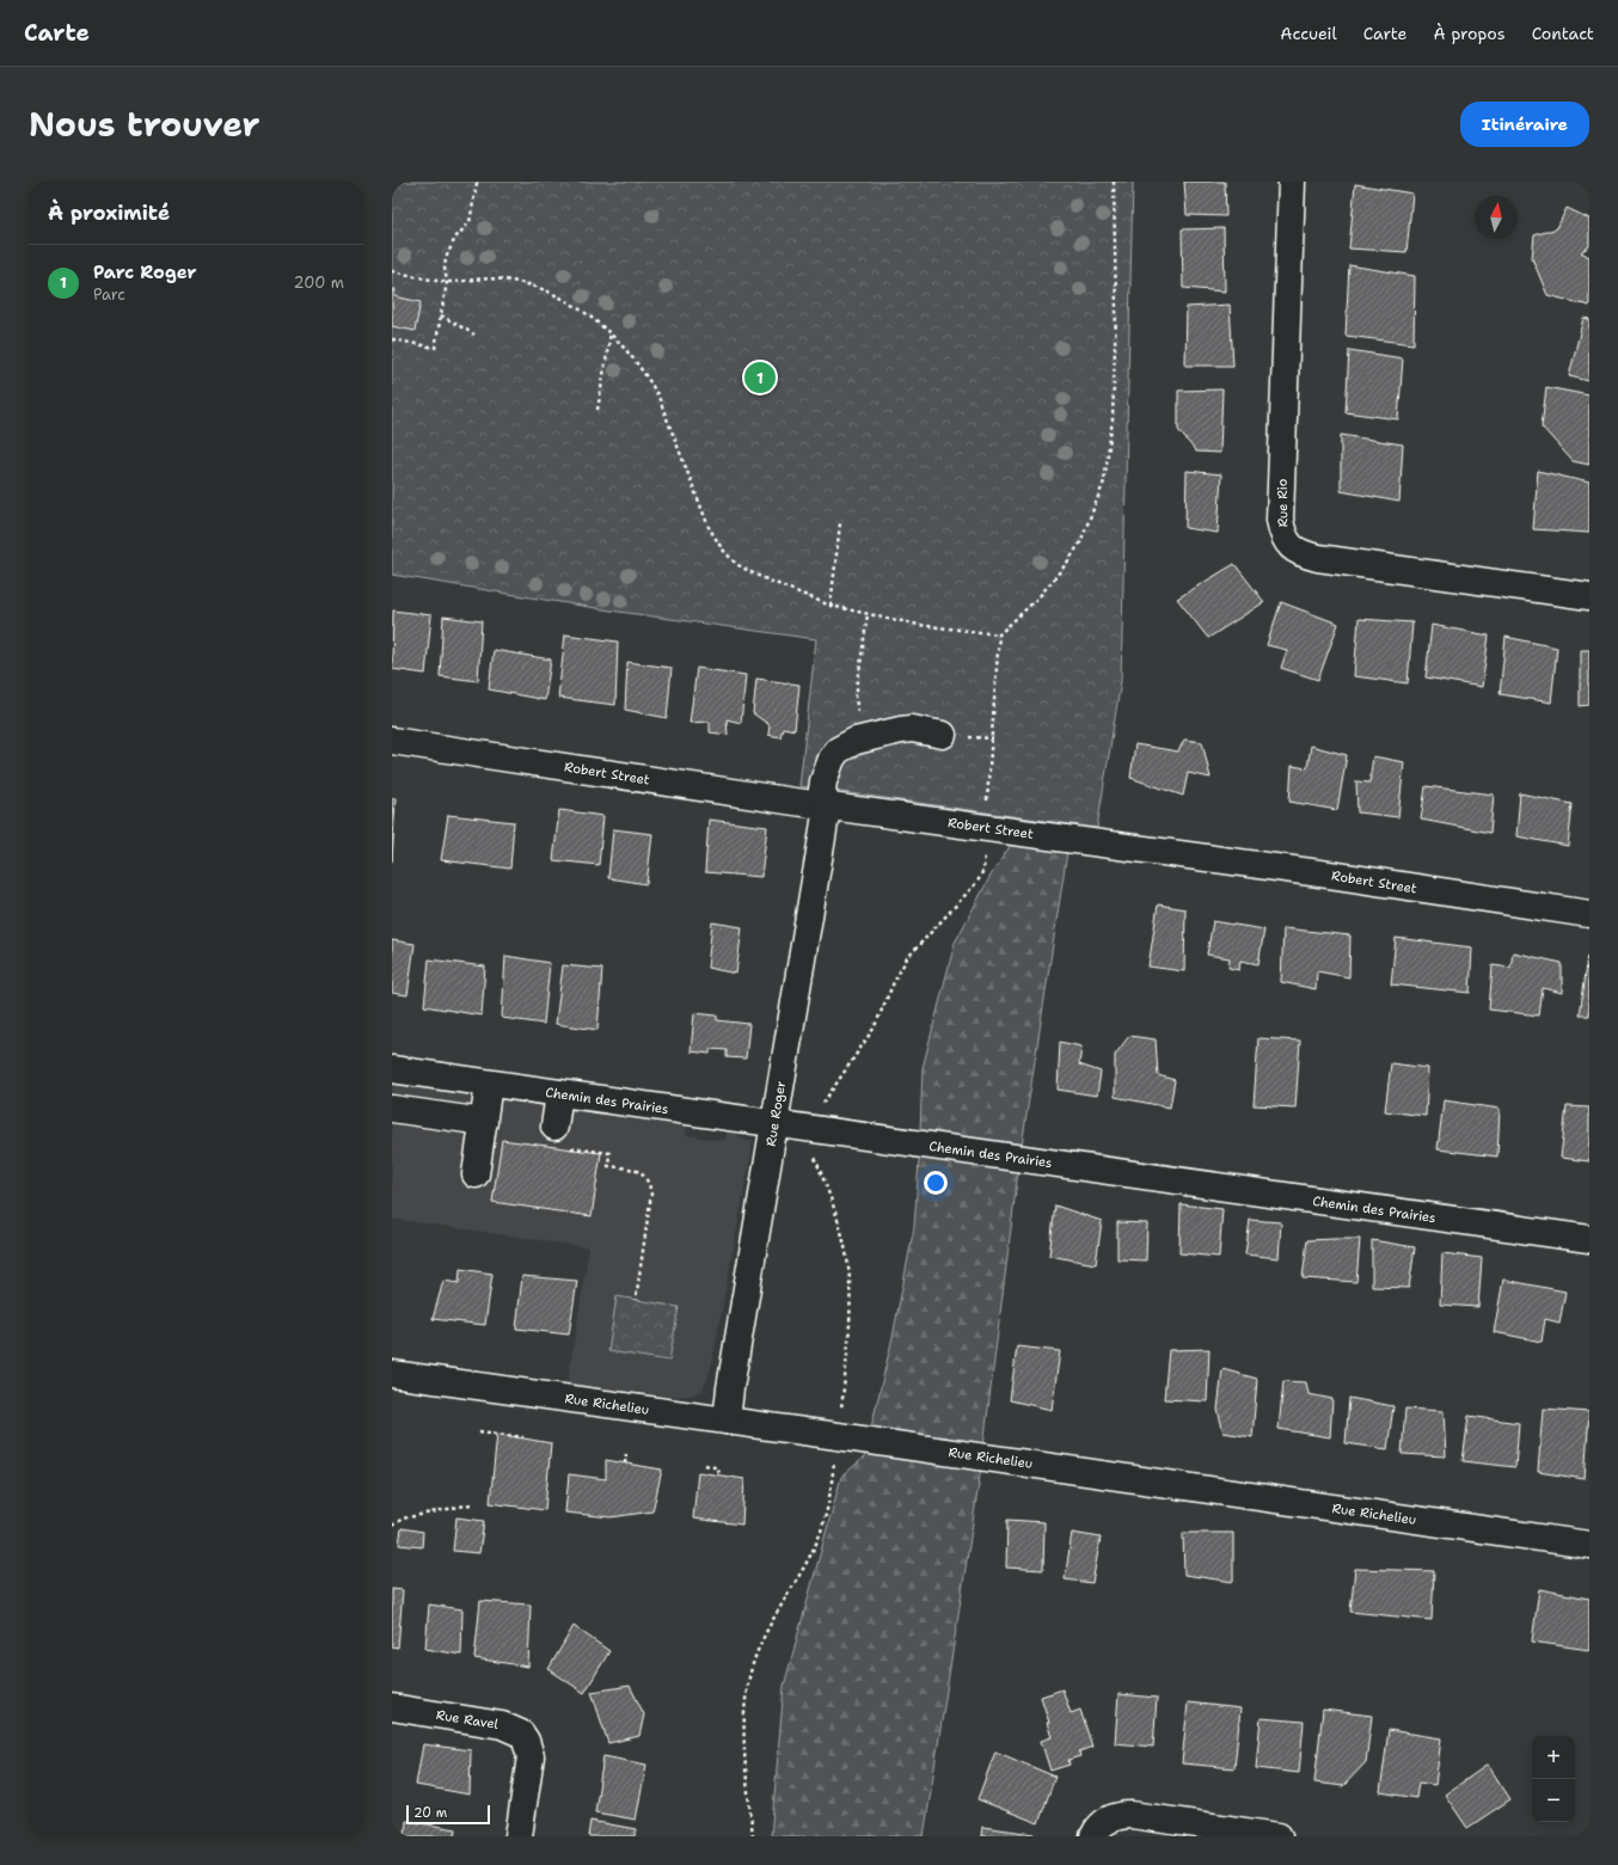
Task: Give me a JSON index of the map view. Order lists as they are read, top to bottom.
{
  "streets": {
    "street": [
      "Rue Rio",
      "Robert Street",
      "Chemin des Prairies",
      "Rue Roger",
      "Rue Richelieu",
      "Rue Ravel"
    ]
  },
  "crossings": [
    ["Robert Street", "Rue Roger"],
    ["Chemin des Prairies", "Rue Roger"],
    ["Rue Roger", "Rue Richelieu"]
  ],
  "scale_bar": "20 m",
  "north": "top",
  "page": {
    "header": "Carte",
    "nav": [
      "Accueil",
      "Carte",
      "À propos",
      "Contact"
    ],
    "title": "Nous trouver",
    "buttons": "Itinéraire",
    "heading": "À proximité",
    "list": [
      {
        "mark": "1",
        "name": "Parc Roger",
        "note": "Parc",
        "value": "200 m"
      }
    ],
    "pins": "1",
    "map_buttons": ["+", "−"],
    "scale": "20 m"
  }
}
